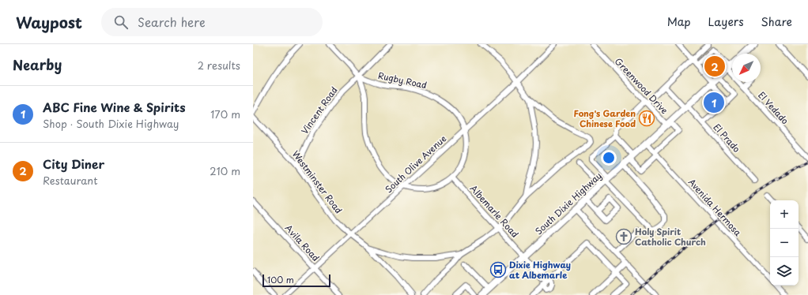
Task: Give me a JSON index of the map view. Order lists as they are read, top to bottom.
{
  "streets": {
    "main road": ["South Dixie Highway"],
    "street": [
      "Rugby Road",
      "Greenwood Drive",
      "El Vedado",
      "Vincent Road",
      "El Prado",
      "South Olive Avenue",
      "Westminster Road",
      "Avenida Hermosa",
      "Albemarle Road",
      "Avila Road"
    ]
  },
  "crossings": [
    ["Rugby Road", "Vincent Road"],
    ["Rugby Road", "South Olive Avenue"],
    ["Greenwood Drive", "South Dixie Highway"],
    ["Greenwood Drive", "Avenida Hermosa"],
    ["El Vedado", "South Dixie Highway"],
    ["Vincent Road", "Westminster Road"],
    ["El Prado", "South Dixie Highway"],
    ["South Olive Avenue", "Westminster Road"],
    ["South Olive Avenue", "Avila Road"],
    ["Westminster Road", "Albemarle Road"],
    ["South Dixie Highway", "Avenida Hermosa"],
    ["South Dixie Highway", "Albemarle Road"]
  ],
  "places": {
    "restaurant": ["Fong's Garden Chinese Food"],
    "church": ["Holy Spirit Catholic Church"],
    "bus stop": ["Dixie Highway at Albemarle"]
  },
  "scale_bar": "100 m",
  "north": "bottom left",
  "page": {
    "header": "Waypost",
    "search": "Search here",
    "nav": ["Map", "Layers", "Share"],
    "heading": ["Nearby", "2 results"],
    "pins": ["2", "1"],
    "list": [
      {
        "mark": "1",
        "name": "ABC Fine Wine & Spirits",
        "note": "Shop · South Dixie Highway",
        "value": "170 m"
      },
      {
        "mark": "2",
        "name": "City Diner",
        "note": "Restaurant",
        "value": "210 m"
      }
    ],
    "map_buttons": ["+", "−"],
    "scale": "100 m"
  }
}
